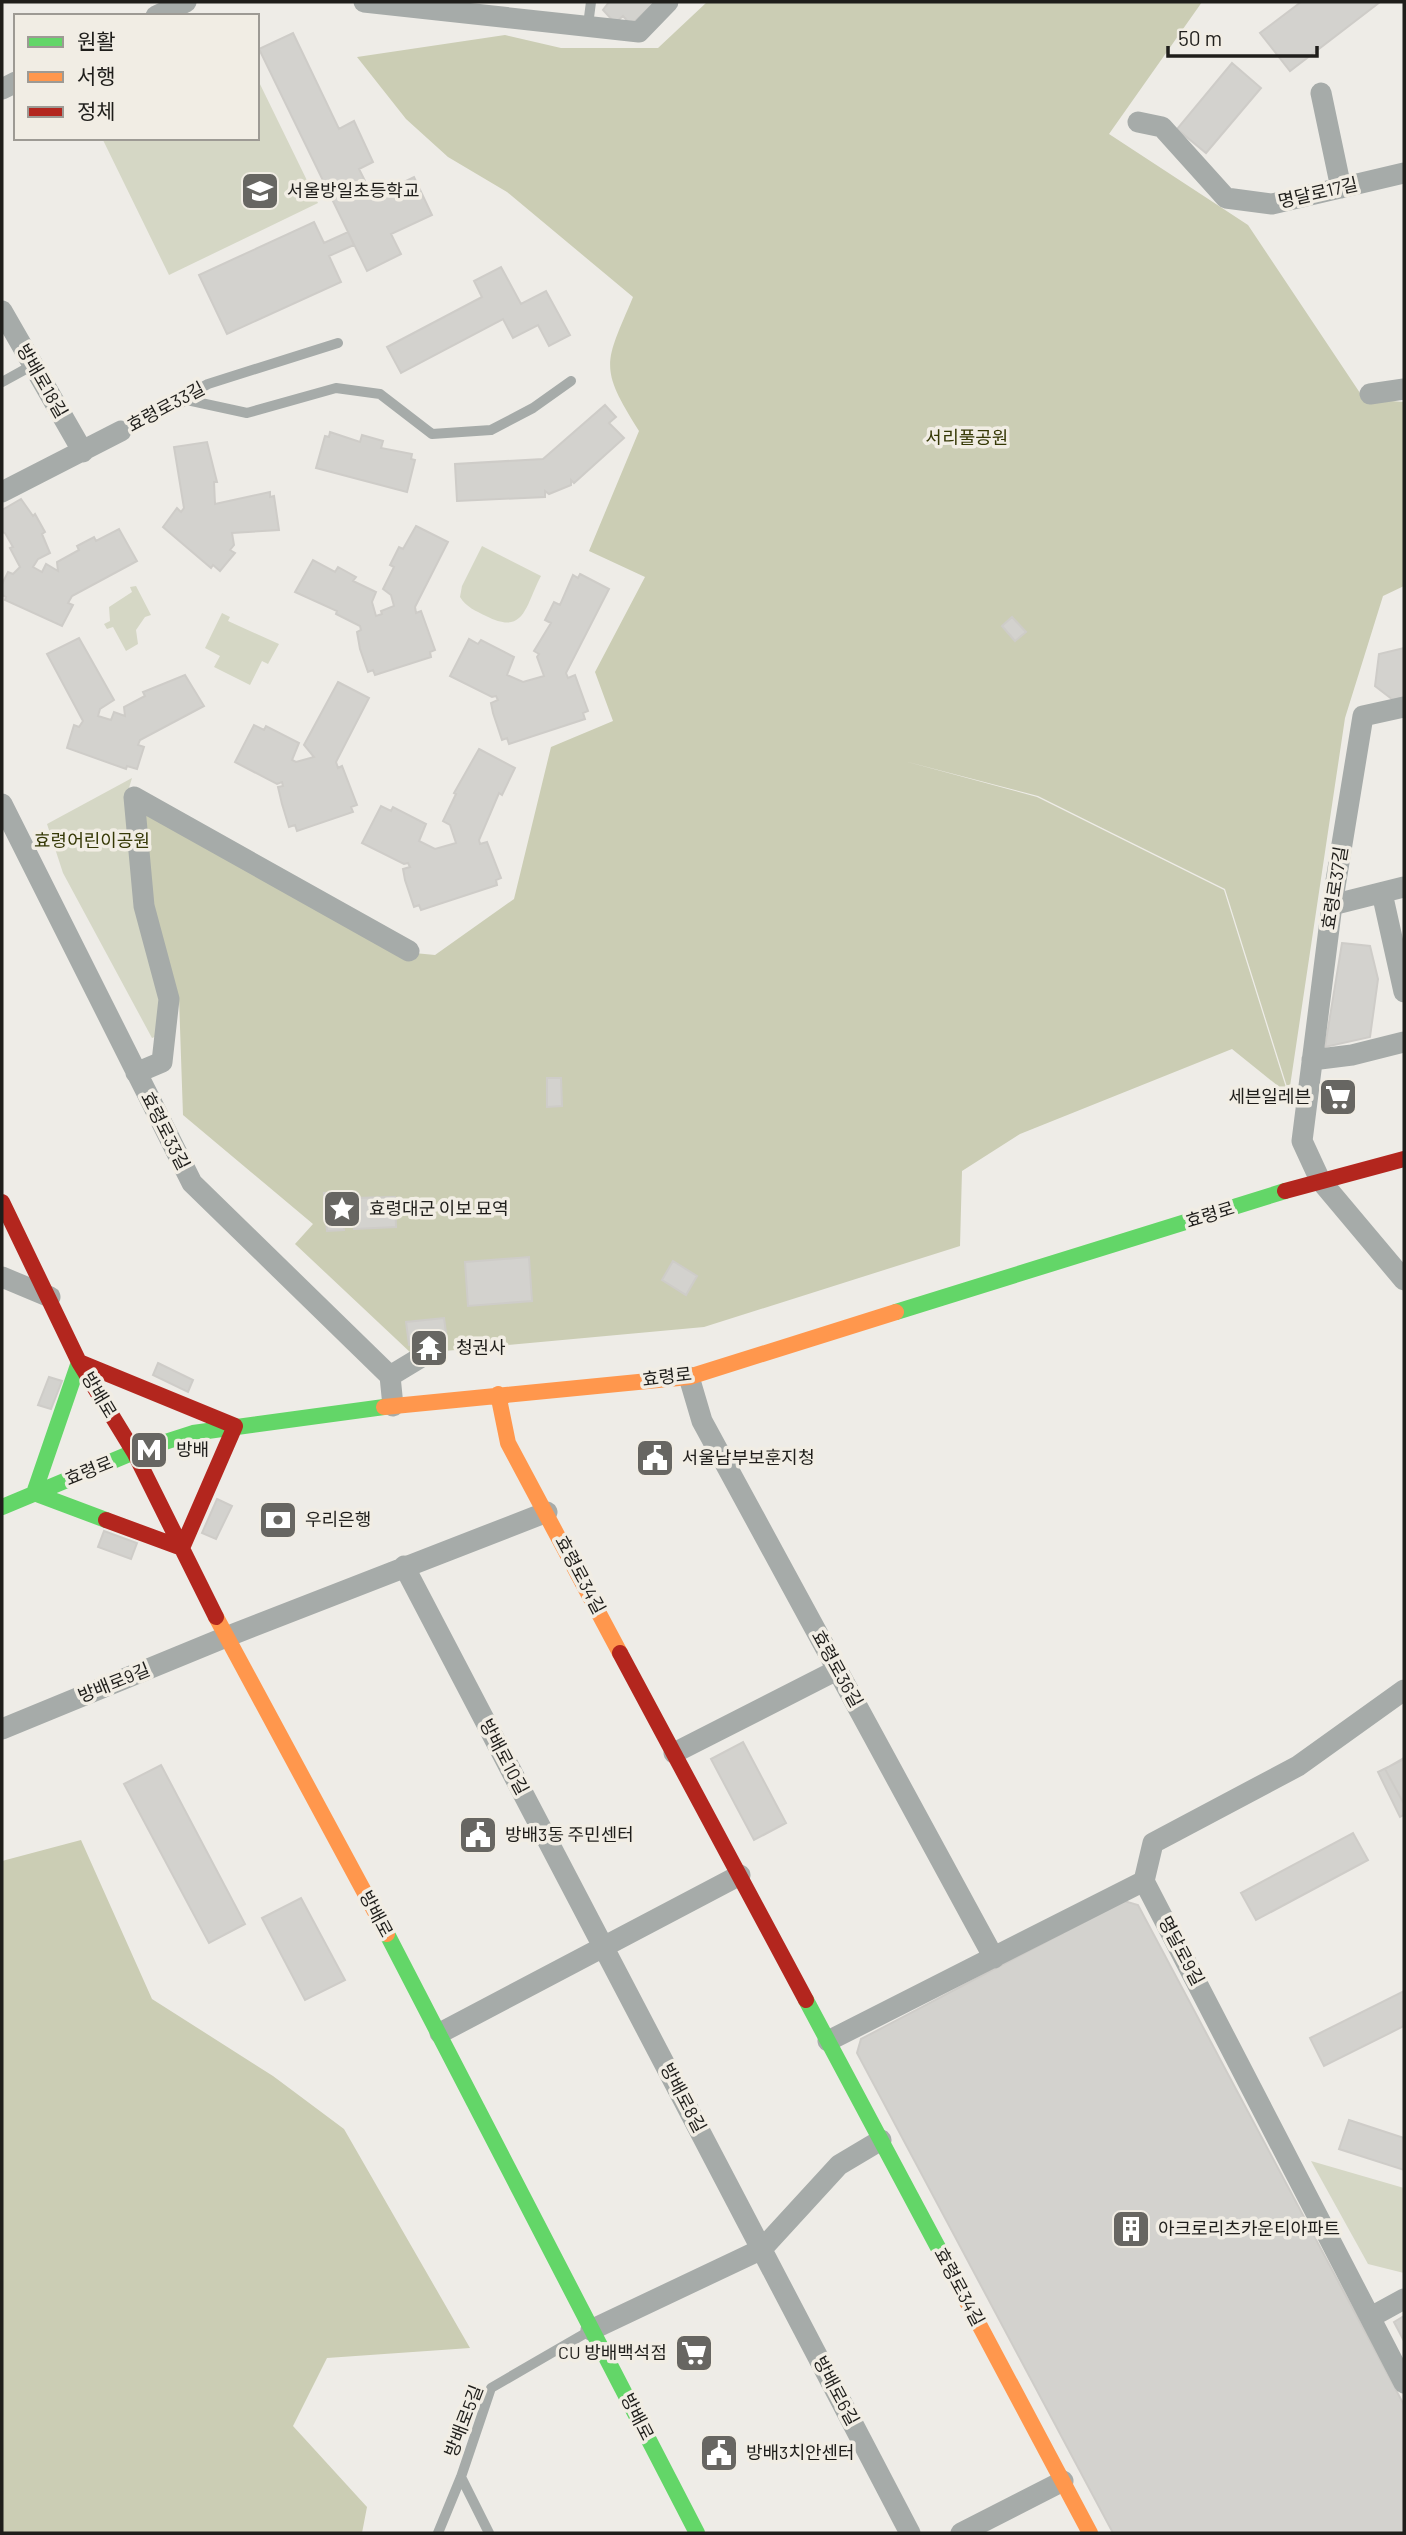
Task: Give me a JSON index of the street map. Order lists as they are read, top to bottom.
{
  "streets": {
    "main road": ["효령로", "방배로", "효령로34길"],
    "street": [
      "명달로17길",
      "방배로18길",
      "효령로33길",
      "효령로37길",
      "효령로36길",
      "방배로9길",
      "방배로10길",
      "명달로9길",
      "방배로8길",
      "방배로6길"
    ],
    "lane": ["방배로5길"]
  },
  "crossings": [
    ["방배로18길", "효령로33길"],
    ["효령로37길", "효령로"],
    ["효령로", "방배로"],
    ["효령로", "효령로34길"],
    ["효령로", "효령로36길"],
    ["방배로", "방배로9길"],
    ["방배로", "방배로5길"],
    ["방배로10길", "방배로8길"],
    ["방배로8길", "방배로6길"]
  ],
  "parks": ["서리풀공원", "효령어린이공원"],
  "places": {
    "school or university": ["서울방일초등학교"],
    "supermarket": ["세븐일레븐", "CU 방배백석점"],
    "place": ["효령대군 이보 묘역"],
    "temple": ["청권사"],
    "metro station": ["방배"],
    "public building": ["서울남부보훈지청", "방배3동 주민센터", "방배3치안센터"],
    "bank": ["우리은행"],
    "building": ["아크로리츠카운티아파트"]
  },
  "legend": ["원활", "서행", "정체"],
  "scale_bar": "50 m"
}
